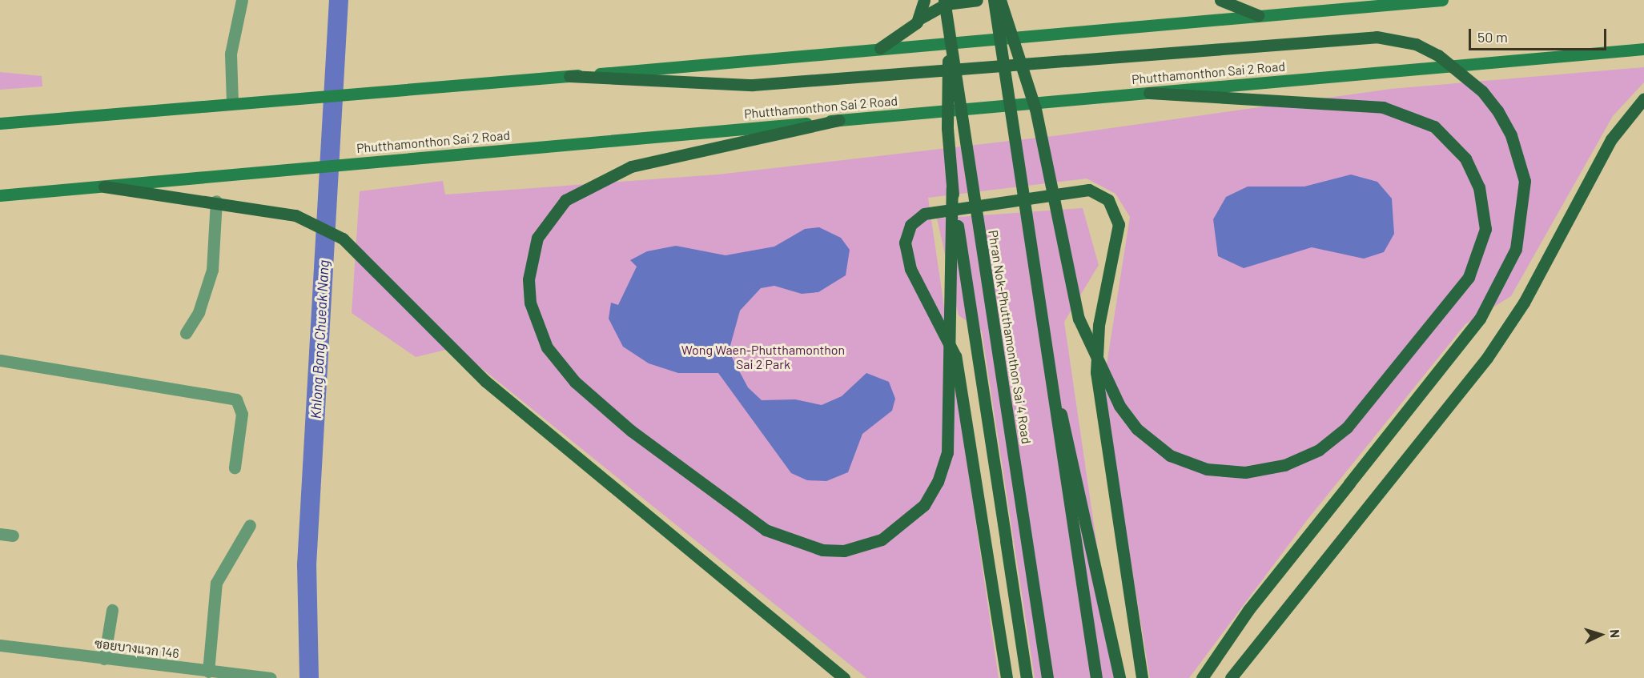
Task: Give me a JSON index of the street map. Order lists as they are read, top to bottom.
{
  "streets": {
    "main road": ["Phutthamonthon Sai 2 Road", "Phran Nok-Phutthamonthon Sai 4 Road"],
    "street": ["ซอยบางแวก 146"]
  },
  "water": ["Khlong Bang Chueak Nang"],
  "parks": ["Wong Waen-Phutthamonthon Sai 2 Park"],
  "scale_bar": "50 m",
  "north": "right"
}
